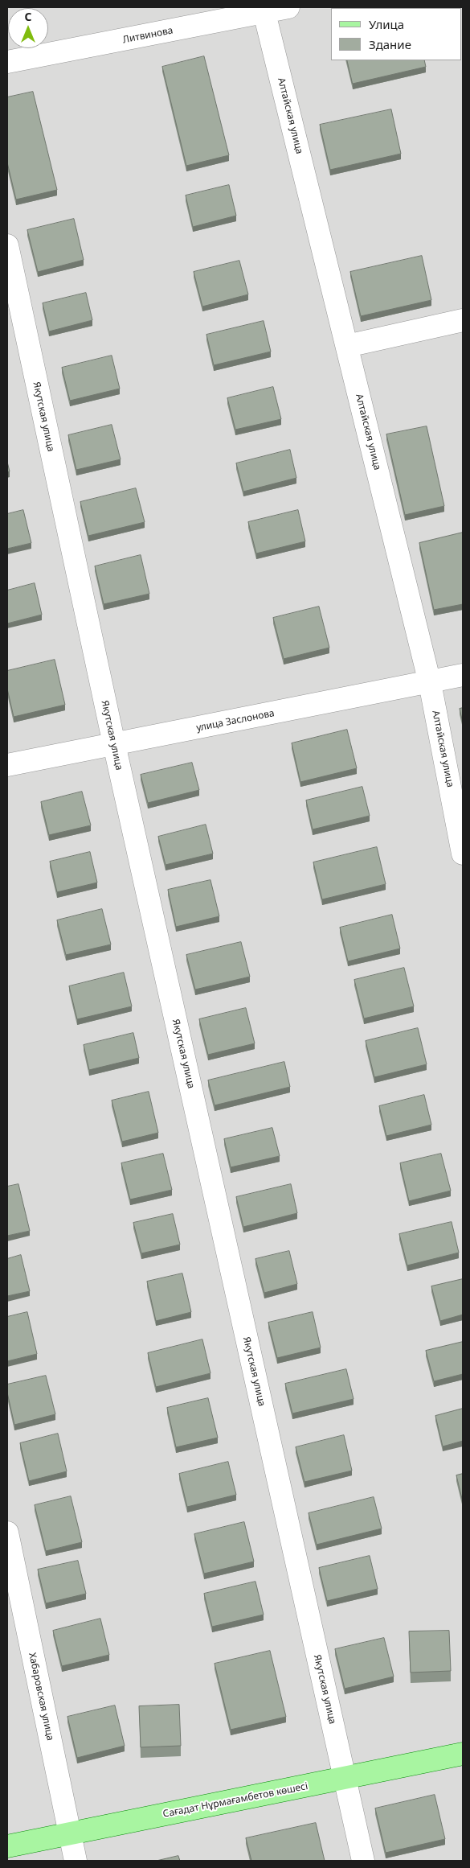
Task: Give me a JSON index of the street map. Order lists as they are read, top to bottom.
{
  "streets": {
    "main road": ["Сағадат Нұрмағамбетов көшесі"],
    "street": [
      "Литвинова",
      "Алтайская улица",
      "Якутская улица",
      "улица Заслонова",
      "Хабаровская улица"
    ]
  },
  "crossings": [
    ["Литвинова", "Алтайская улица"],
    ["Алтайская улица", "улица Заслонова"],
    ["Якутская улица", "улица Заслонова"],
    ["Якутская улица", "Сағадат Нұрмағамбетов көшесі"],
    ["Хабаровская улица", "Сағадат Нұрмағамбетов көшесі"]
  ],
  "legend": ["Улица", "Здание"],
  "north": "top"
}
